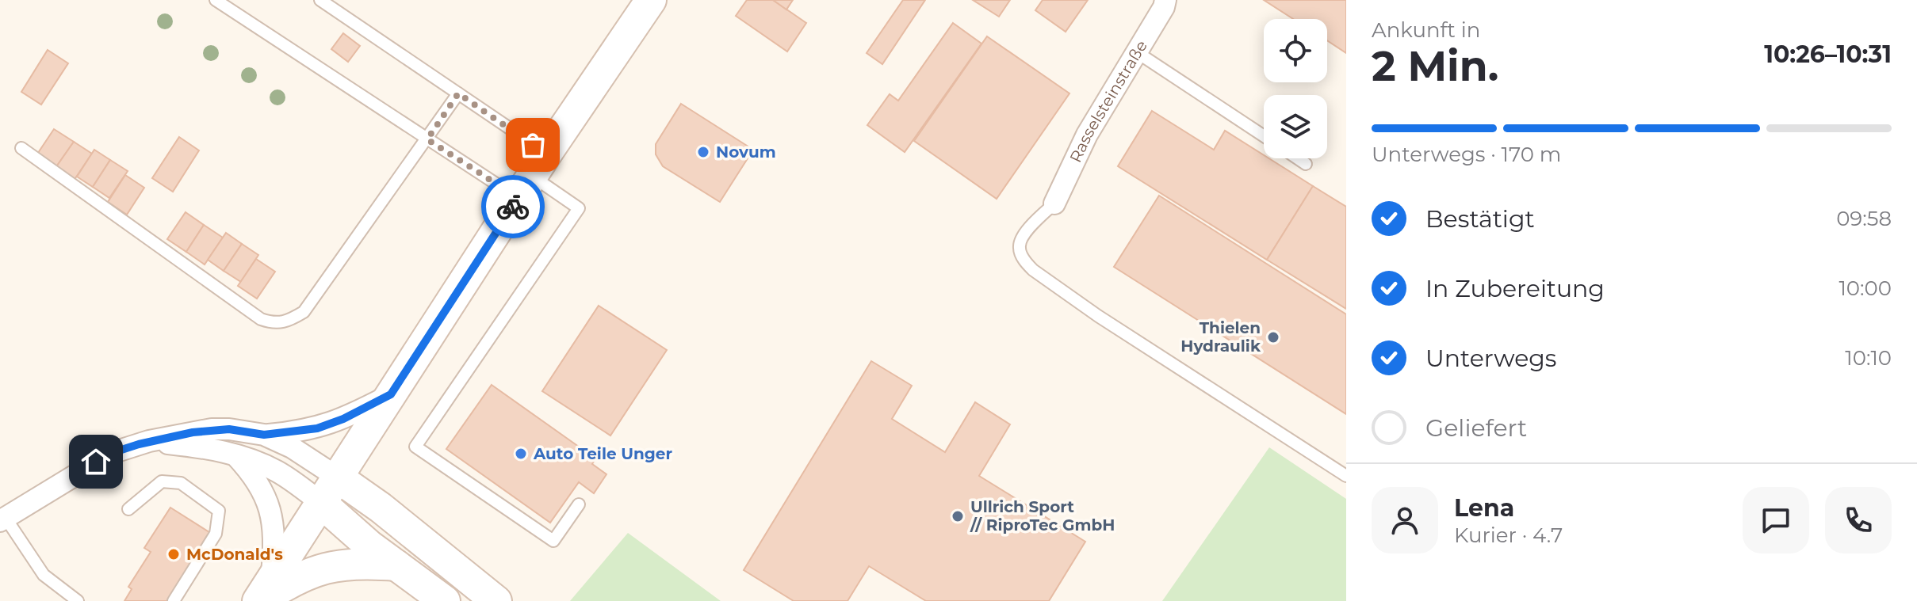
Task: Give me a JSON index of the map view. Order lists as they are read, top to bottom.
{
  "streets": {
    "street": ["Rasselsteinstraße"]
  },
  "places": [
    "Novum",
    "Thielen Hydraulik",
    "Auto Teile Unger",
    "Ullrich Sport // RiproTec GmbH",
    "McDonald's"
  ],
  "page": {
    "heading": ["2 Min.", "Ankunft in", "10:26–10:31"],
    "panel": ["Lena", "Kurier · 4.7"],
    "bar": "Unterwegs · 170 m",
    "list": [
      ["Bestätigt", "09:58"],
      ["In Zubereitung", "10:00"],
      ["Unterwegs", "10:10"],
      "Geliefert"
    ]
  }
}
